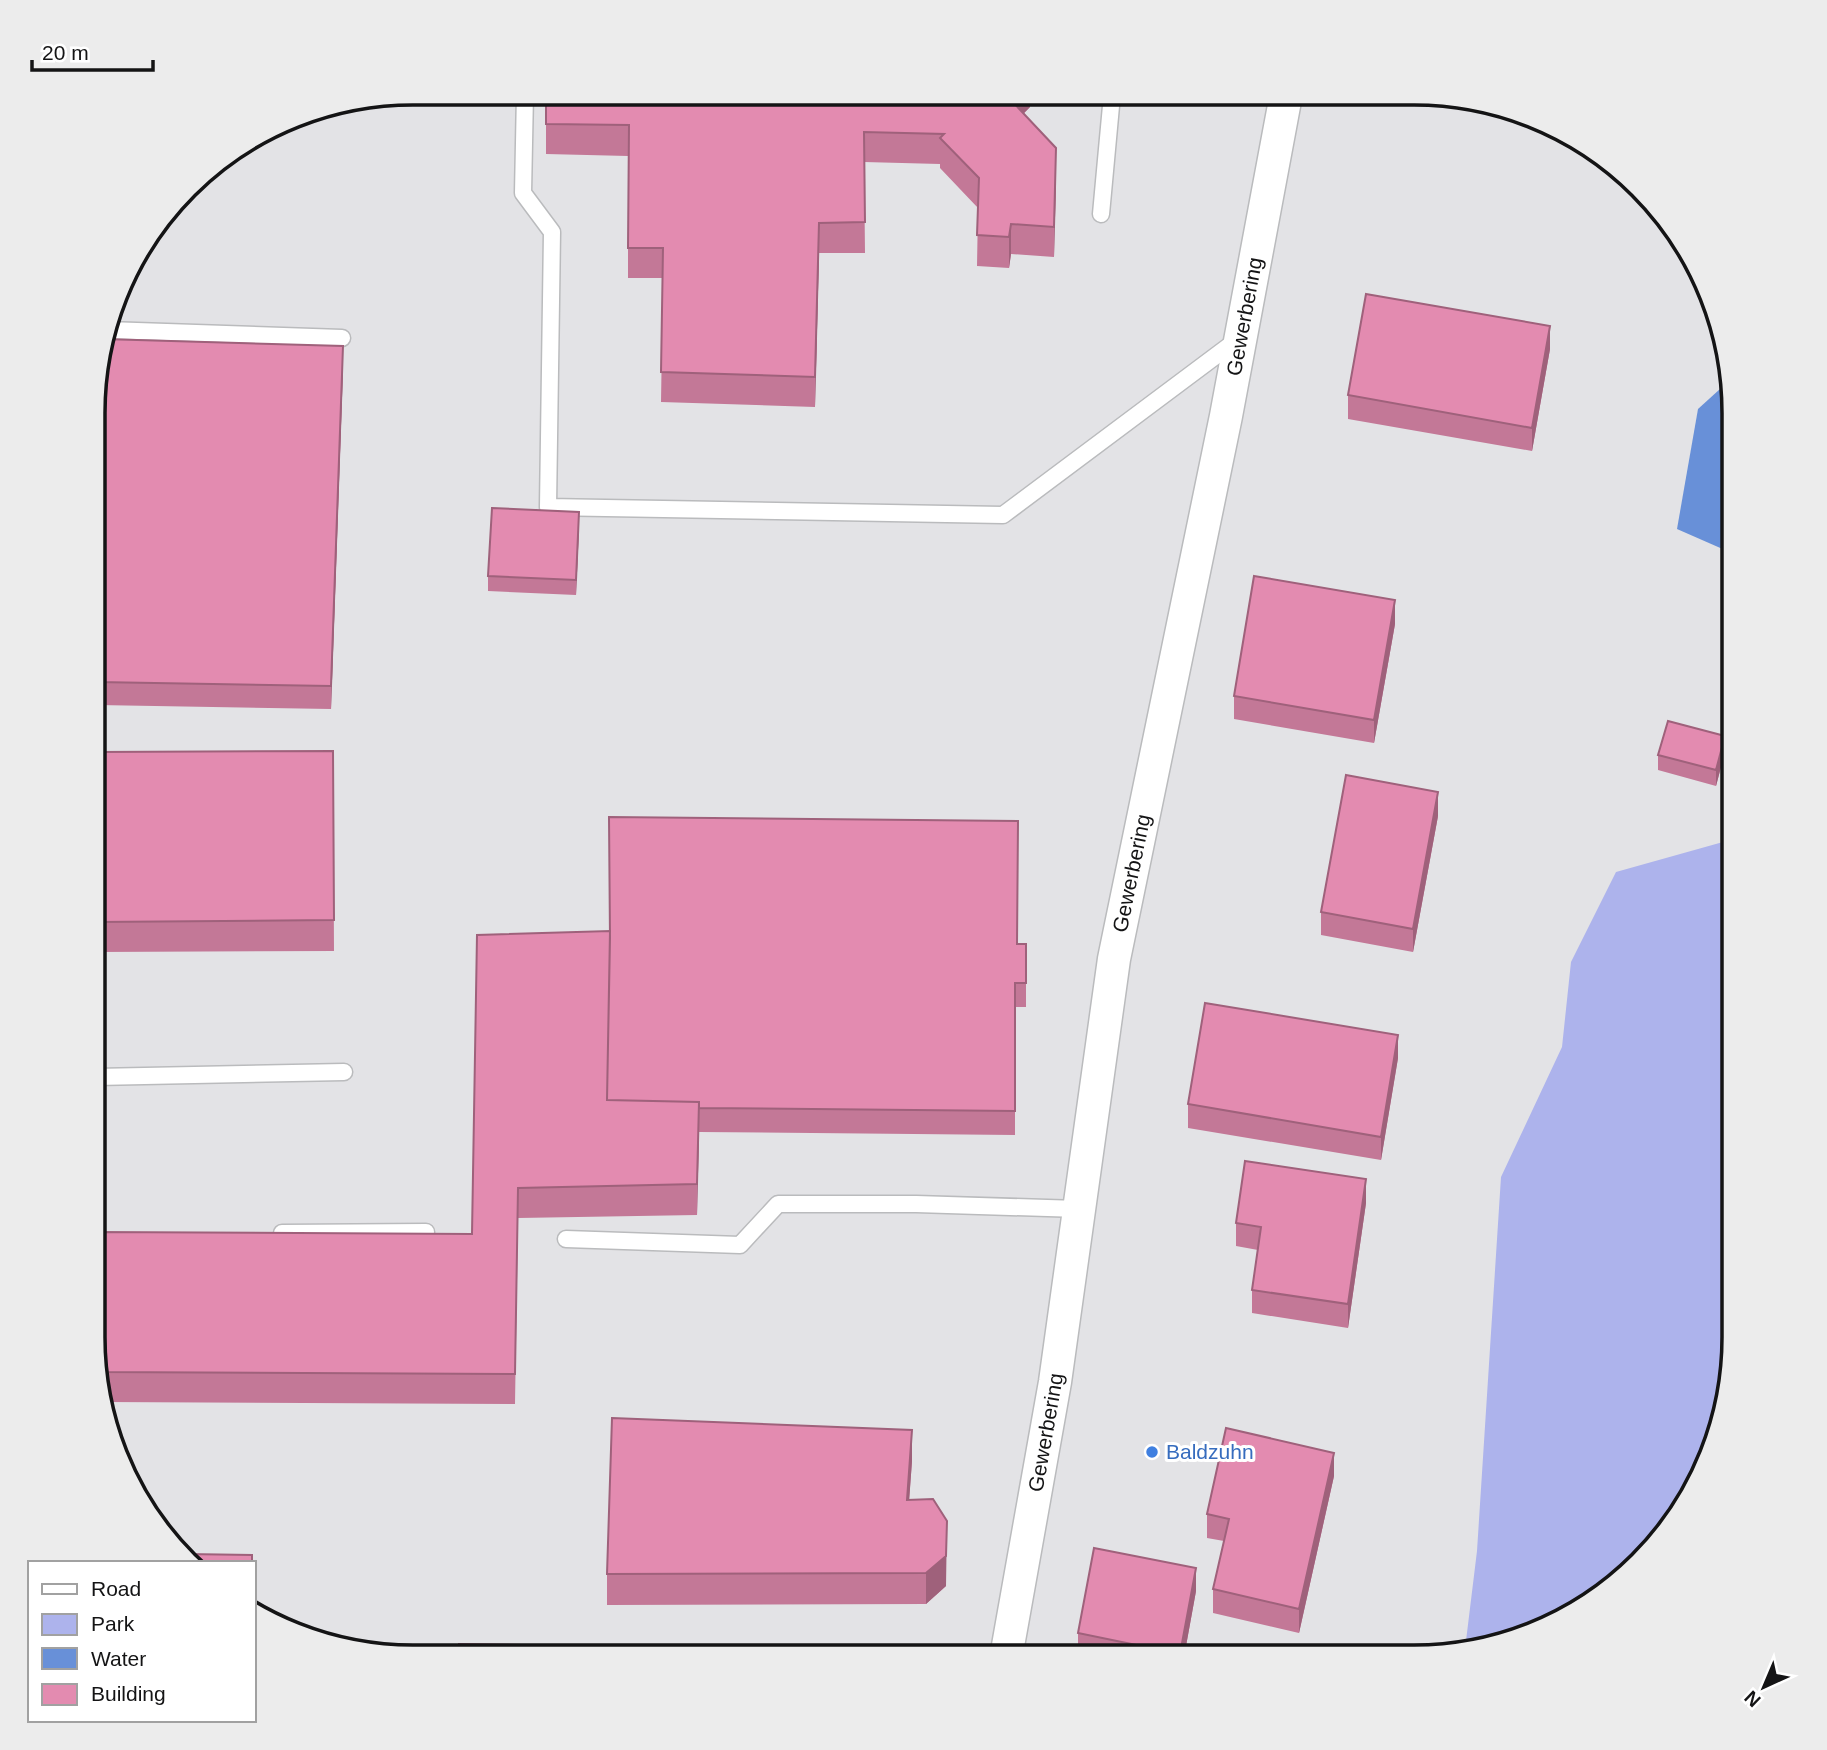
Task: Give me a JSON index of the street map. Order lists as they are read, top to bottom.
{
  "streets": {
    "street": ["Gewerbering"]
  },
  "places": ["Baldzuhn"],
  "legend": [
    "Road",
    "Park",
    "Water",
    "Building"
  ],
  "scale_bar": "20 m",
  "north": "bottom left"
}
